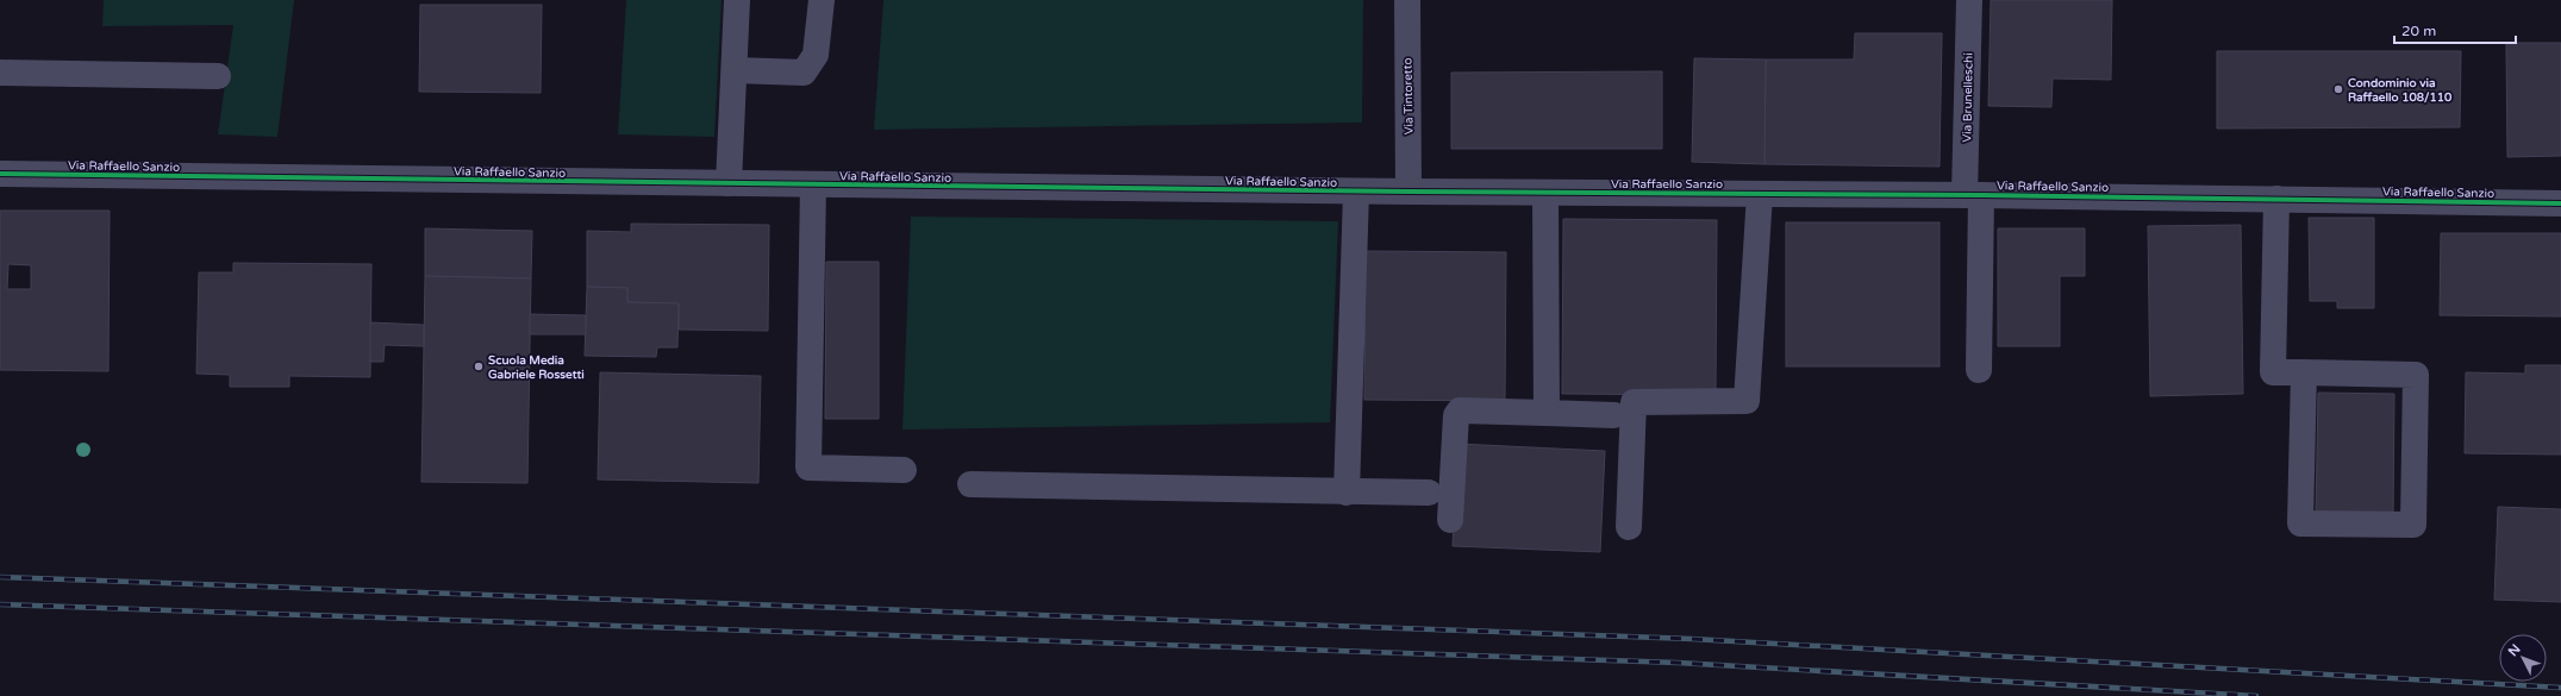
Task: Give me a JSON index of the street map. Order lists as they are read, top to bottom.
{
  "streets": {
    "street": ["Via Tintoretto", "Via Brunelleschi", "Via Raffaello Sanzio"]
  },
  "crossings": [
    ["Via Tintoretto", "Via Raffaello Sanzio"],
    ["Via Brunelleschi", "Via Raffaello Sanzio"]
  ],
  "places": ["Condominio via Raffaello 108/110", "Scuola Media Gabriele Rossetti"],
  "scale_bar": "20 m",
  "north": "top left"
}
